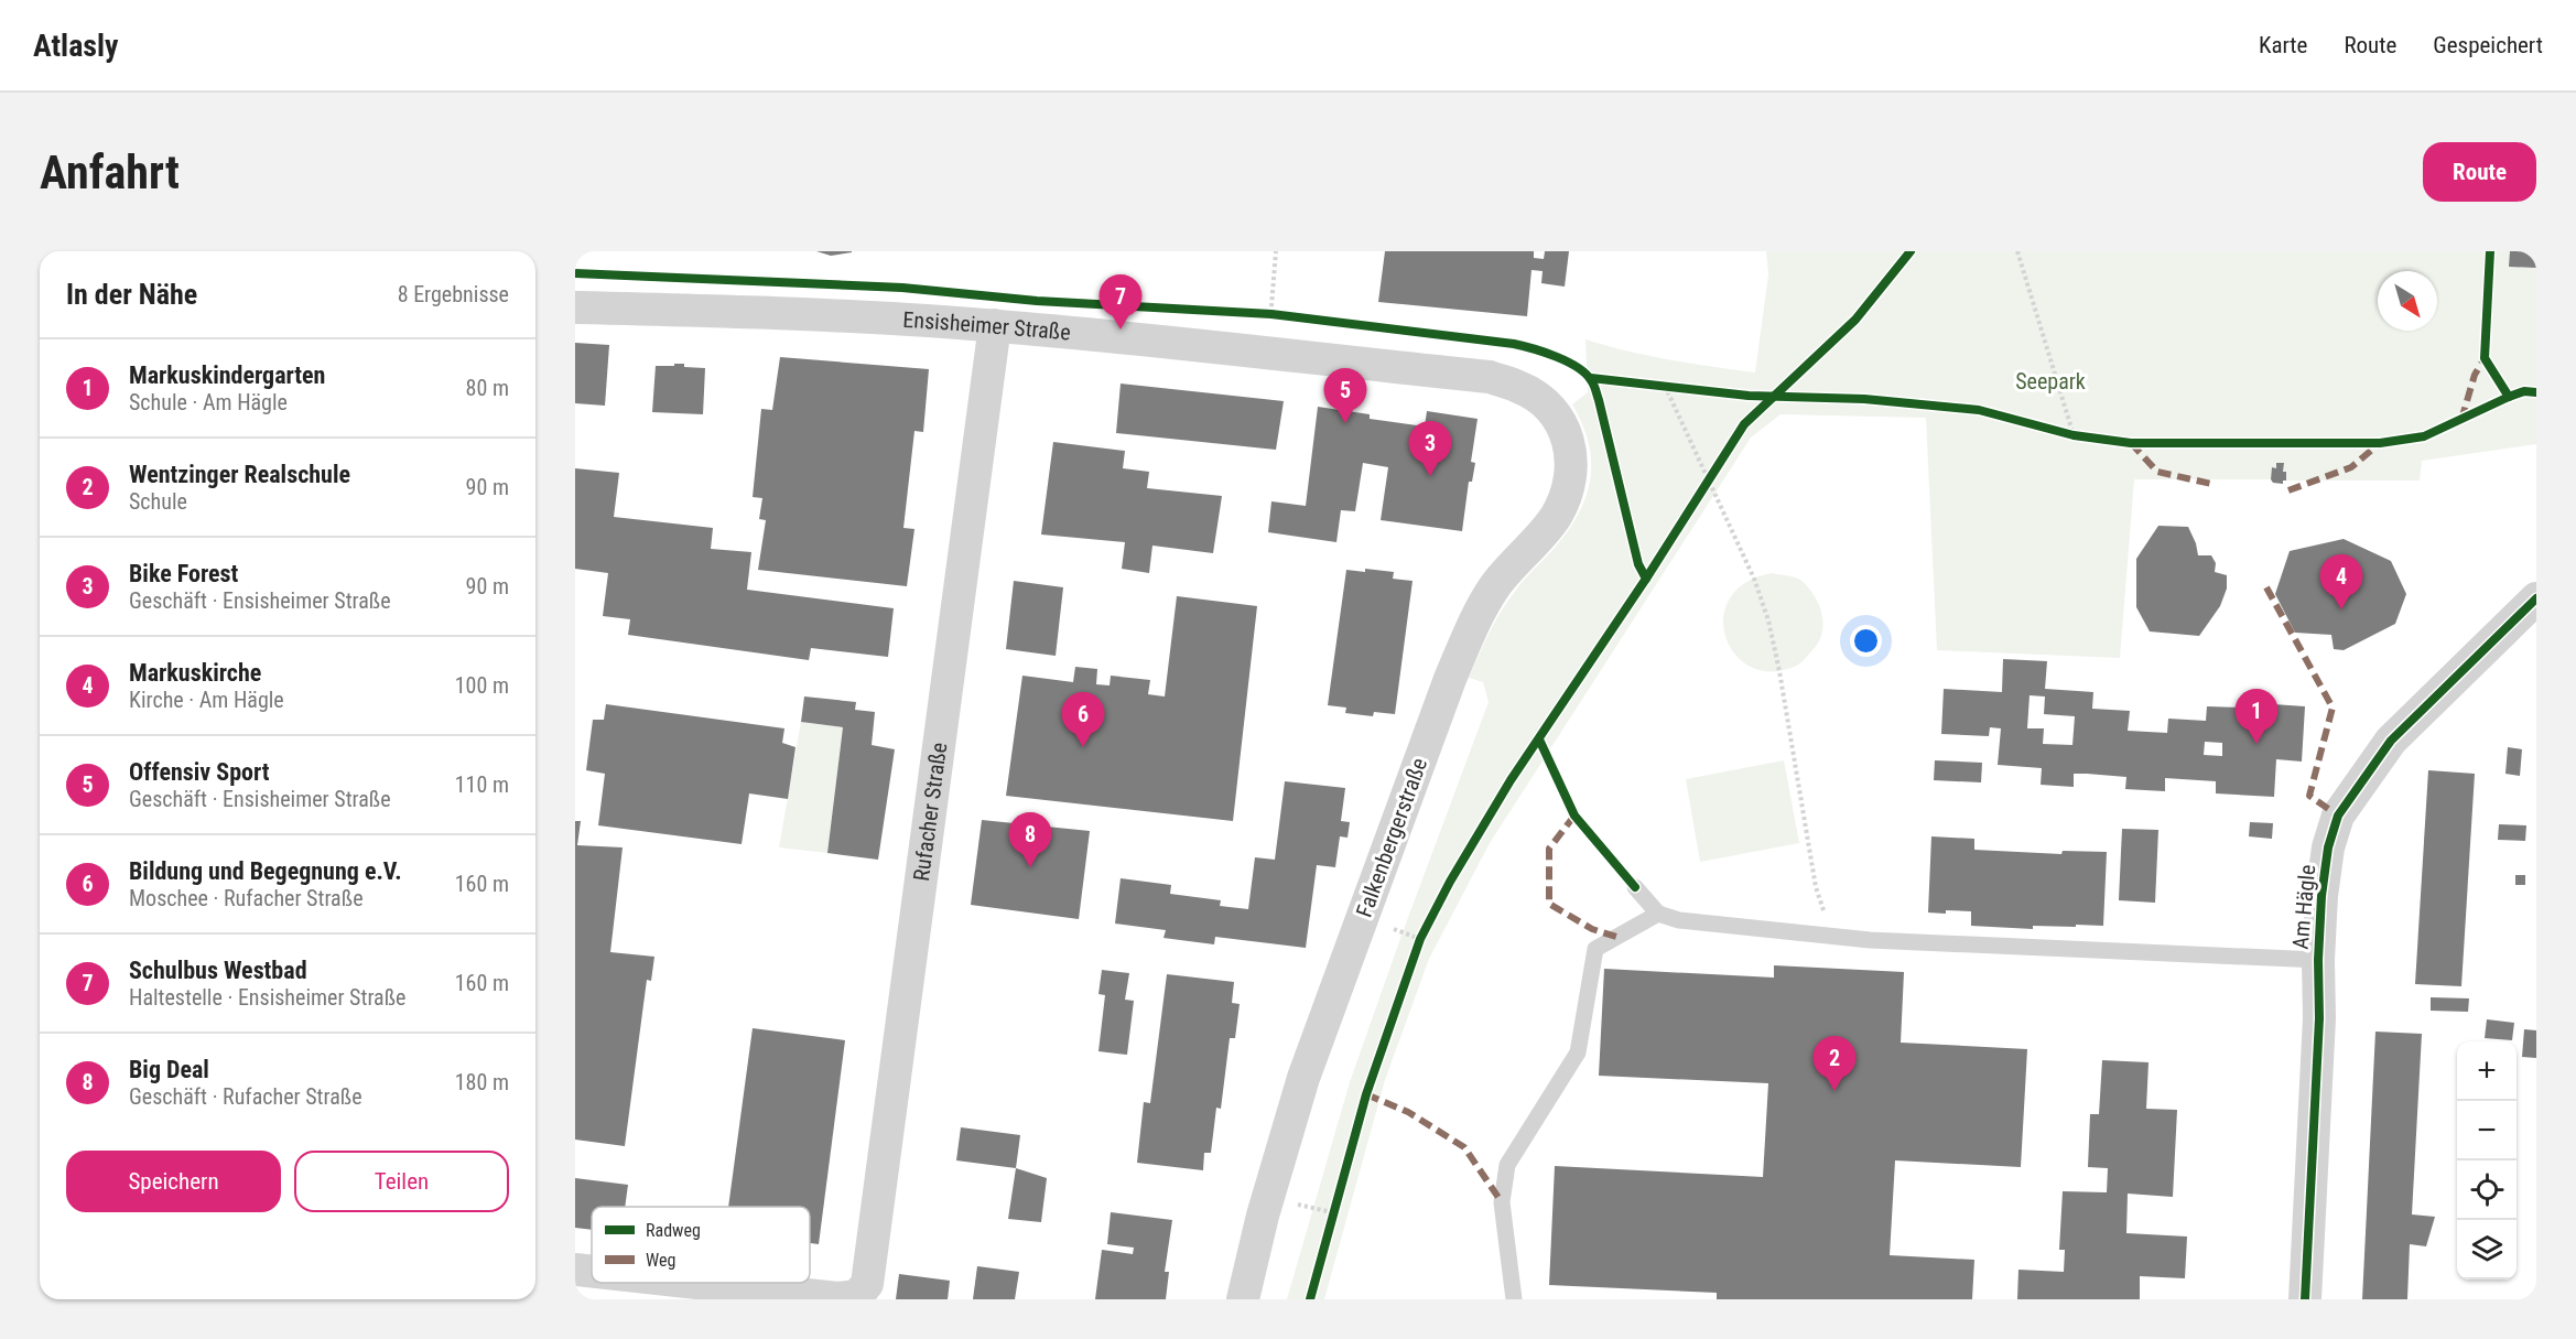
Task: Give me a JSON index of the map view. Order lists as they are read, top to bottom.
{
  "streets": {
    "street": [
      "Ensisheimer Straße",
      "Rufacher Straße",
      "Falkenbergerstraße",
      "Am Hägle"
    ]
  },
  "crossings": [
    ["Ensisheimer Straße", "Rufacher Straße"],
    ["Ensisheimer Straße", "Falkenbergerstraße"]
  ],
  "parks": ["Seepark"],
  "legend": ["Radweg", "Weg"],
  "north": "bottom right",
  "page": {
    "header": "Atlasly",
    "nav": ["Karte", "Route", "Gespeichert"],
    "buttons": [
      "Route",
      ["Speichern", "Teilen"]
    ],
    "title": "Anfahrt",
    "heading": ["In der Nähe", "8 Ergebnisse"],
    "pins": [
      "7",
      "5",
      "3",
      "4",
      "1",
      "6",
      "8",
      "2"
    ],
    "list": [
      {
        "mark": "1",
        "name": "Markuskindergarten",
        "note": "Schule · Am Hägle",
        "value": "80 m"
      },
      {
        "mark": "2",
        "name": "Wentzinger Realschule",
        "note": "Schule",
        "value": "90 m"
      },
      {
        "mark": "3",
        "name": "Bike Forest",
        "note": "Geschäft · Ensisheimer Straße",
        "value": "90 m"
      },
      {
        "mark": "4",
        "name": "Markuskirche",
        "note": "Kirche · Am Hägle",
        "value": "100 m"
      },
      {
        "mark": "5",
        "name": "Offensiv Sport",
        "note": "Geschäft · Ensisheimer Straße",
        "value": "110 m"
      },
      {
        "mark": "6",
        "name": "Bildung und Begegnung e.V.",
        "note": "Moschee · Rufacher Straße",
        "value": "160 m"
      },
      {
        "mark": "7",
        "name": "Schulbus Westbad",
        "note": "Haltestelle · Ensisheimer Straße",
        "value": "160 m"
      },
      {
        "mark": "8",
        "name": "Big Deal",
        "note": "Geschäft · Rufacher Straße",
        "value": "180 m"
      }
    ],
    "map_buttons": ["+", "−"]
  }
}
